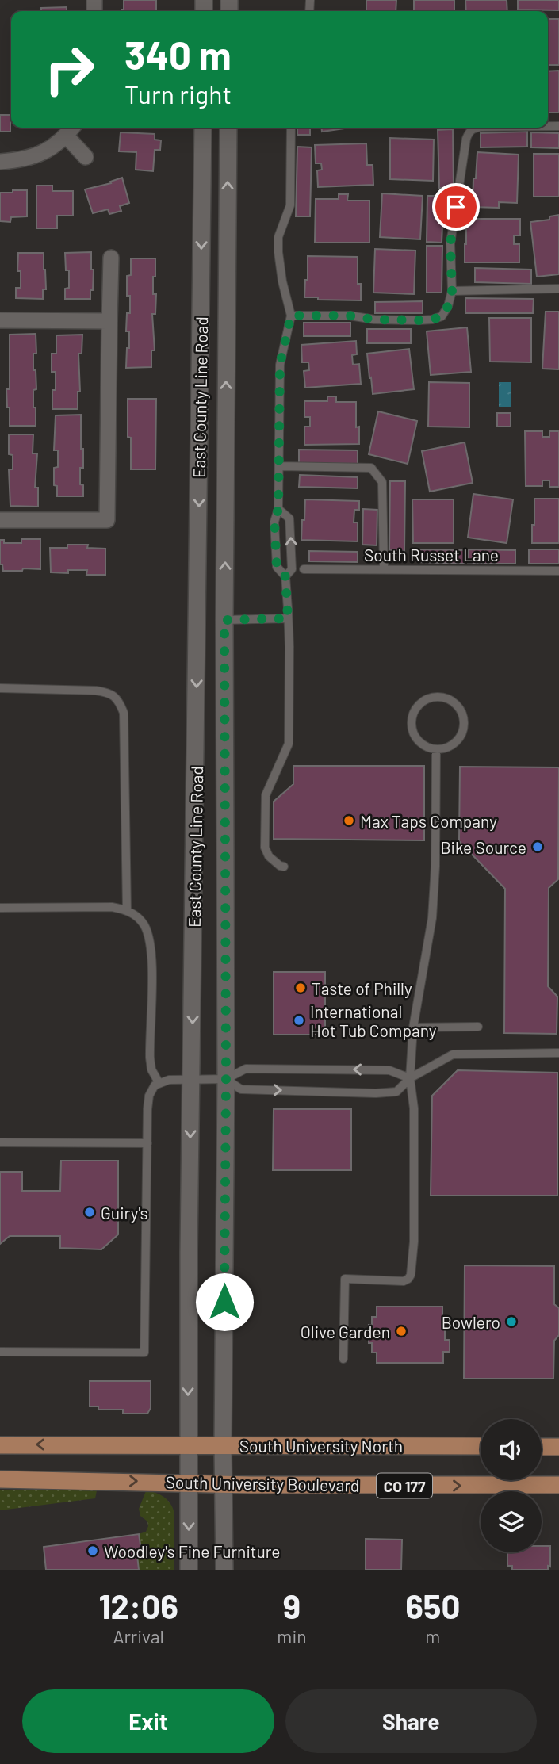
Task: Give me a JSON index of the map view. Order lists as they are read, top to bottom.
{
  "streets": {
    "main road": [
      "East County Line Road",
      "South University North",
      "South University Boulevard",
      "CO 177"
    ],
    "lane": ["South Russet Lane"]
  },
  "crossings": [
    ["East County Line Road", "South University North"],
    ["East County Line Road", "South University Boulevard"]
  ],
  "places": [
    "Max Taps Company",
    "Bike Source",
    "Taste of Philly",
    "International Hot Tub Company",
    "Guiry's",
    "Bowlero",
    "Olive Garden",
    "Woodley's Fine Furniture"
  ],
  "page": {
    "turn": ["340 m", "Turn right"],
    "eta": [
      "12:06",
      "Arrival",
      "9",
      "min",
      "650",
      "m"
    ],
    "buttons": ["Exit", "Share"]
  }
}
